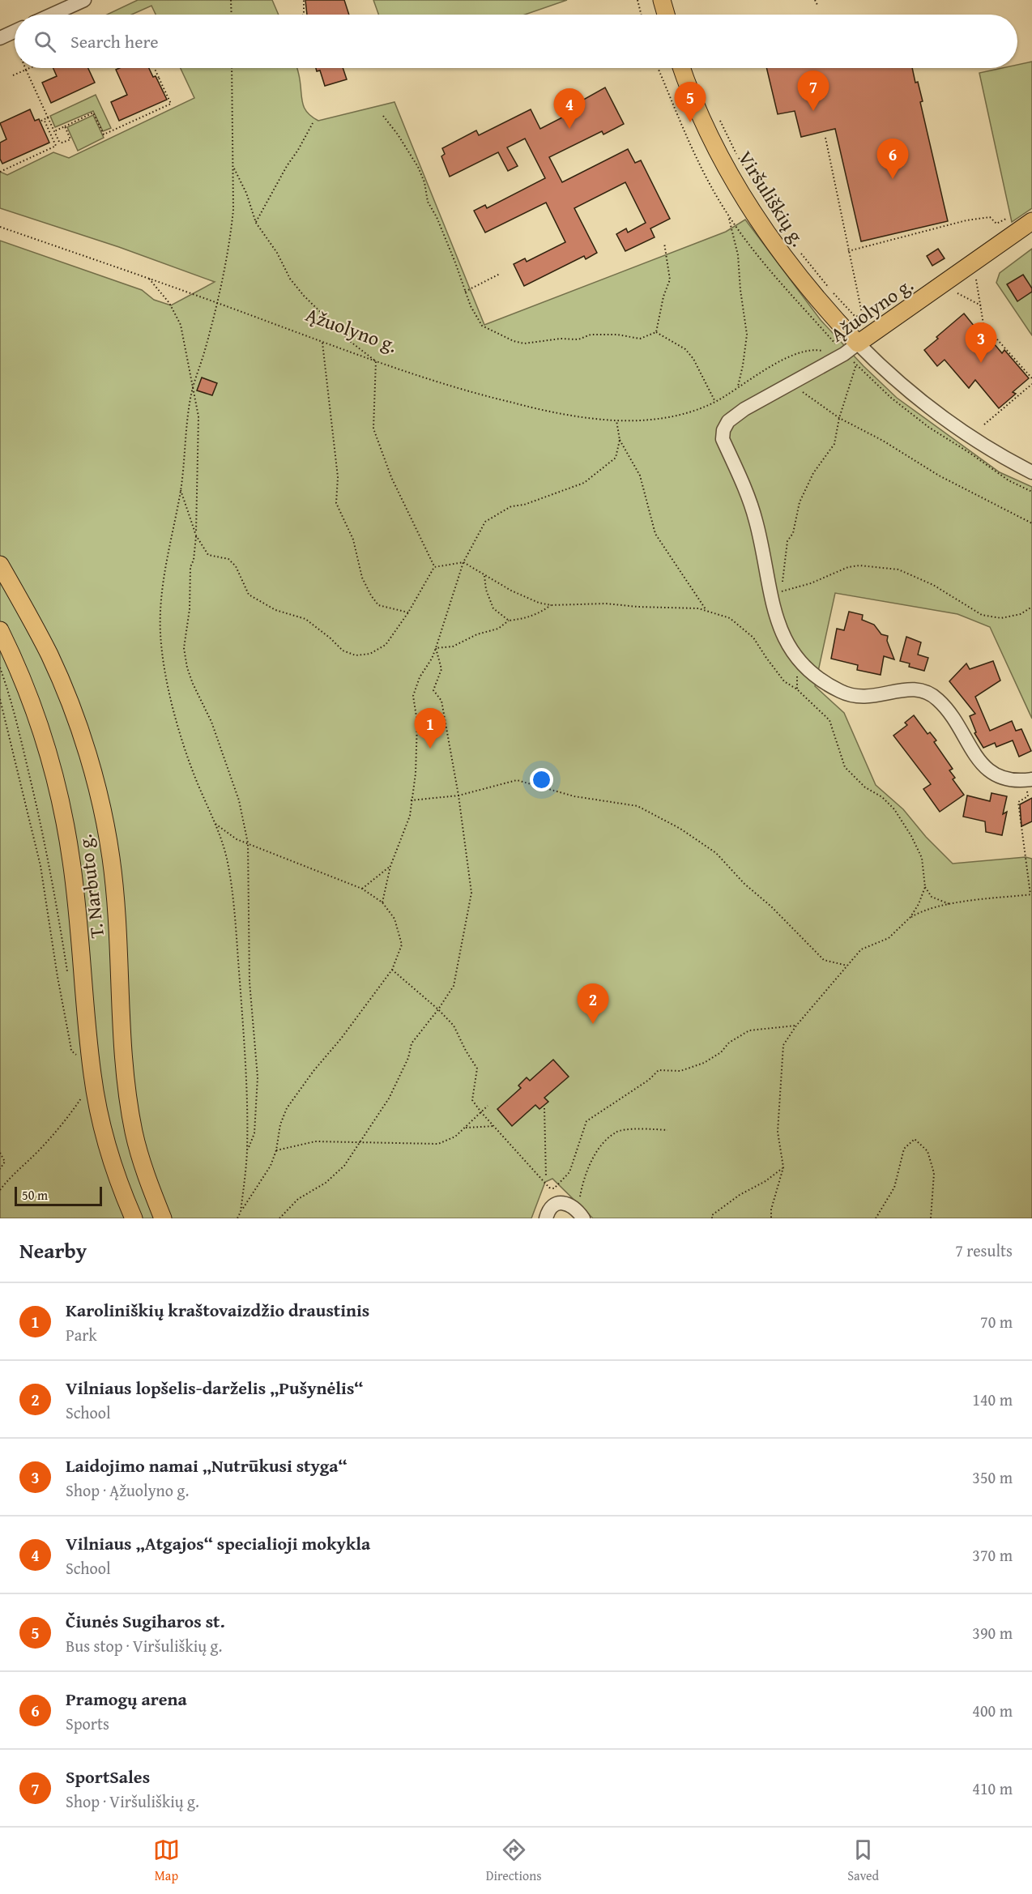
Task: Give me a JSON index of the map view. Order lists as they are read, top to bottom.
{
  "streets": {
    "main road": ["Viršuliškių g.", "Ąžuolyno g.", "T. Narbuto g."]
  },
  "crossings": [
    ["Viršuliškių g.", "Ąžuolyno g."]
  ],
  "scale_bar": "50 m",
  "page": {
    "search": "Search here",
    "pins": [
      "7",
      "5",
      "4",
      "6",
      "3",
      "1",
      "2"
    ],
    "scale": "50 m",
    "heading": ["Nearby", "7 results"],
    "list": [
      {
        "mark": "1",
        "name": "Karoliniškių kraštovaizdžio draustinis",
        "note": "Park",
        "value": "70 m"
      },
      {
        "mark": "2",
        "name": "Vilniaus lopšelis-darželis „Pušynėlis“",
        "note": "School",
        "value": "140 m"
      },
      {
        "mark": "3",
        "name": "Laidojimo namai „Nutrūkusi styga“",
        "note": "Shop · Ąžuolyno g.",
        "value": "350 m"
      },
      {
        "mark": "4",
        "name": "Vilniaus „Atgajos“ specialioji mokykla",
        "note": "School",
        "value": "370 m"
      },
      {
        "mark": "5",
        "name": "Čiunės Sugiharos st.",
        "note": "Bus stop · Viršuliškių g.",
        "value": "390 m"
      },
      {
        "mark": "6",
        "name": "Pramogų arena",
        "note": "Sports",
        "value": "400 m"
      },
      {
        "mark": "7",
        "name": "SportSales",
        "note": "Shop · Viršuliškių g.",
        "value": "410 m"
      }
    ],
    "nav": ["Map", "Directions", "Saved"]
  }
}
